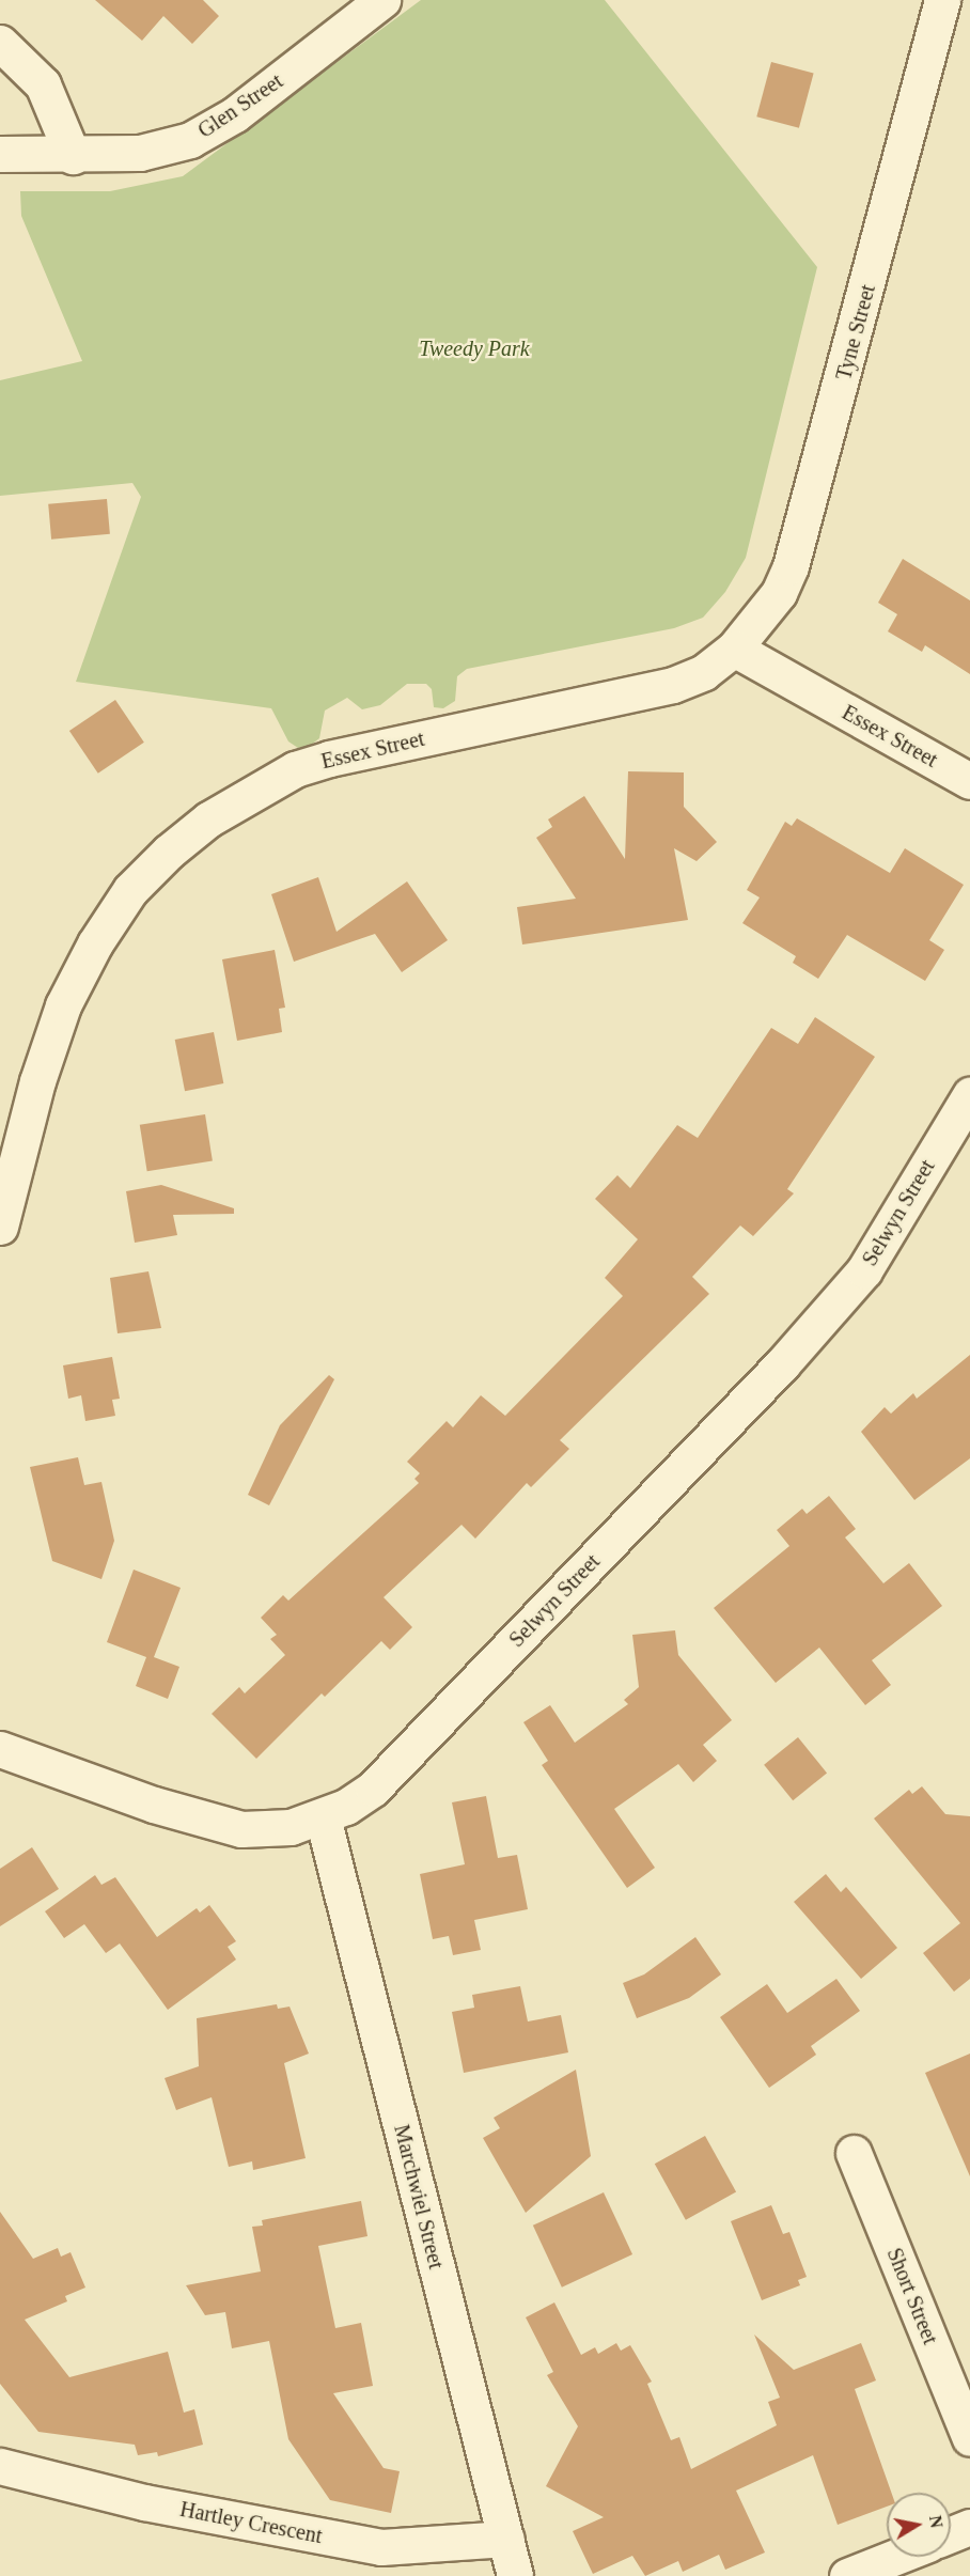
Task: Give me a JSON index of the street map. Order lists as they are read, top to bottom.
{
  "streets": {
    "street": [
      "Glen Street",
      "Tyne Street",
      "Essex Street",
      "Selwyn Street",
      "Marchwiel Street",
      "Short Street",
      "Hartley Crescent"
    ]
  },
  "crossings": [
    ["Tyne Street", "Essex Street"],
    ["Selwyn Street", "Marchwiel Street"],
    ["Marchwiel Street", "Hartley Crescent"]
  ],
  "parks": ["Tweedy Park"],
  "north": "right"
}
